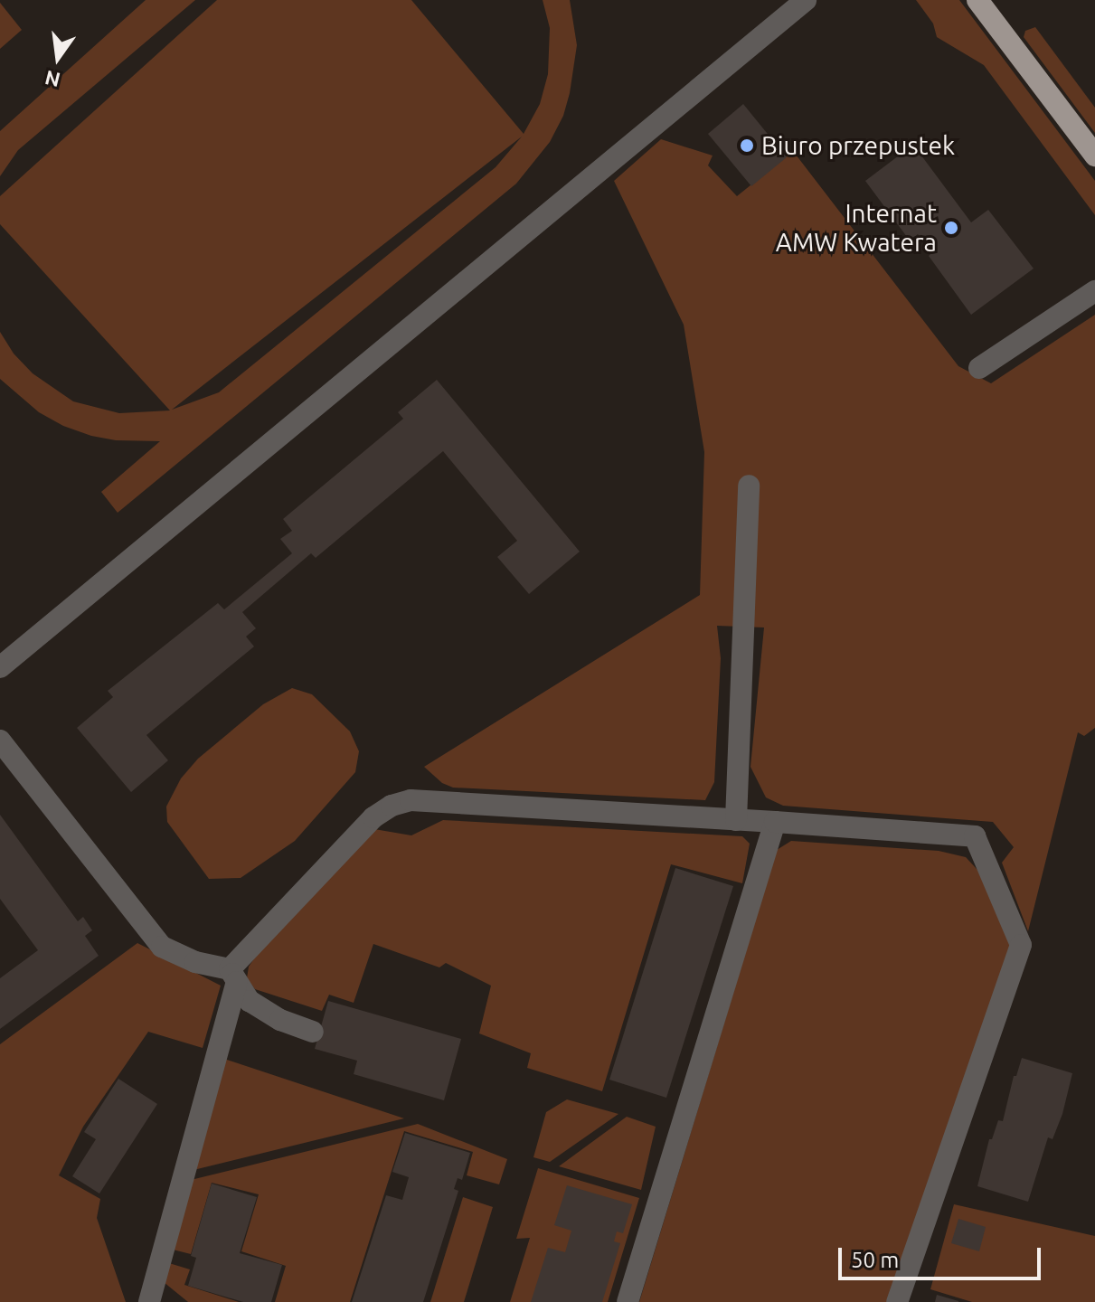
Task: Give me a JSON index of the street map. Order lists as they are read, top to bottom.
{
  "places": ["Biuro przepustek", "Internat AMW Kwatera"],
  "scale_bar": "50 m",
  "north": "bottom"
}
